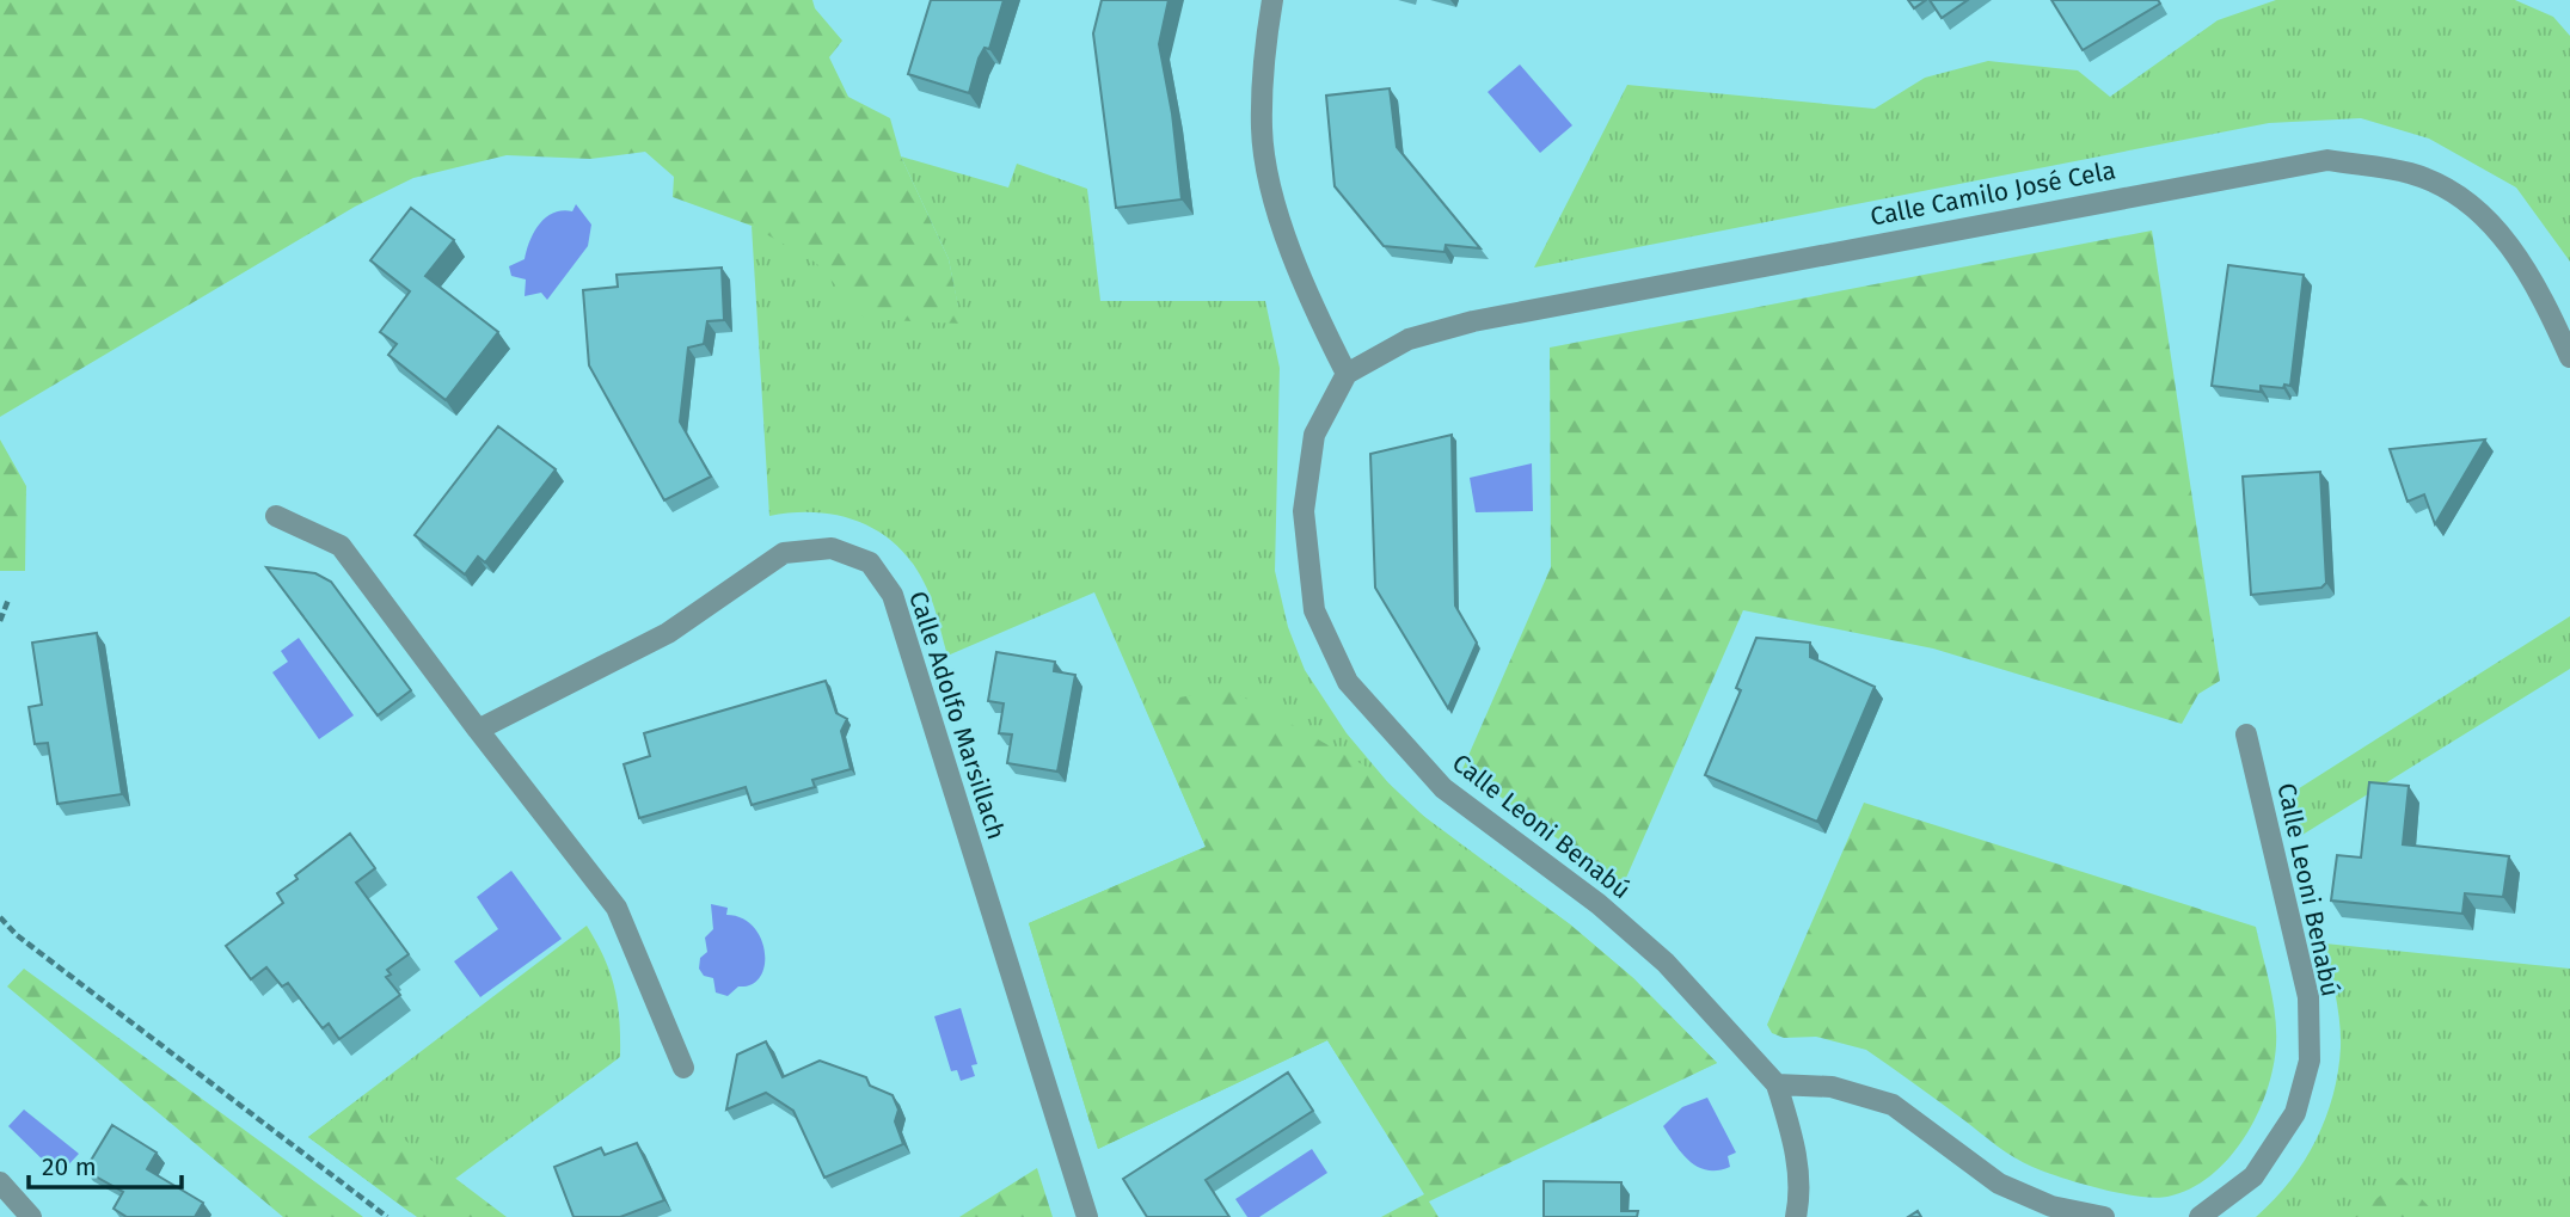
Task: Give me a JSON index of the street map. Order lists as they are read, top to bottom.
{
  "streets": {
    "street": ["Calle Camilo José Cela", "Calle Adolfo Marsillach", "Calle Leoni Benabú"]
  },
  "crossings": [
    ["Calle Camilo José Cela", "Calle Leoni Benabú"]
  ],
  "scale_bar": "20 m"
}
